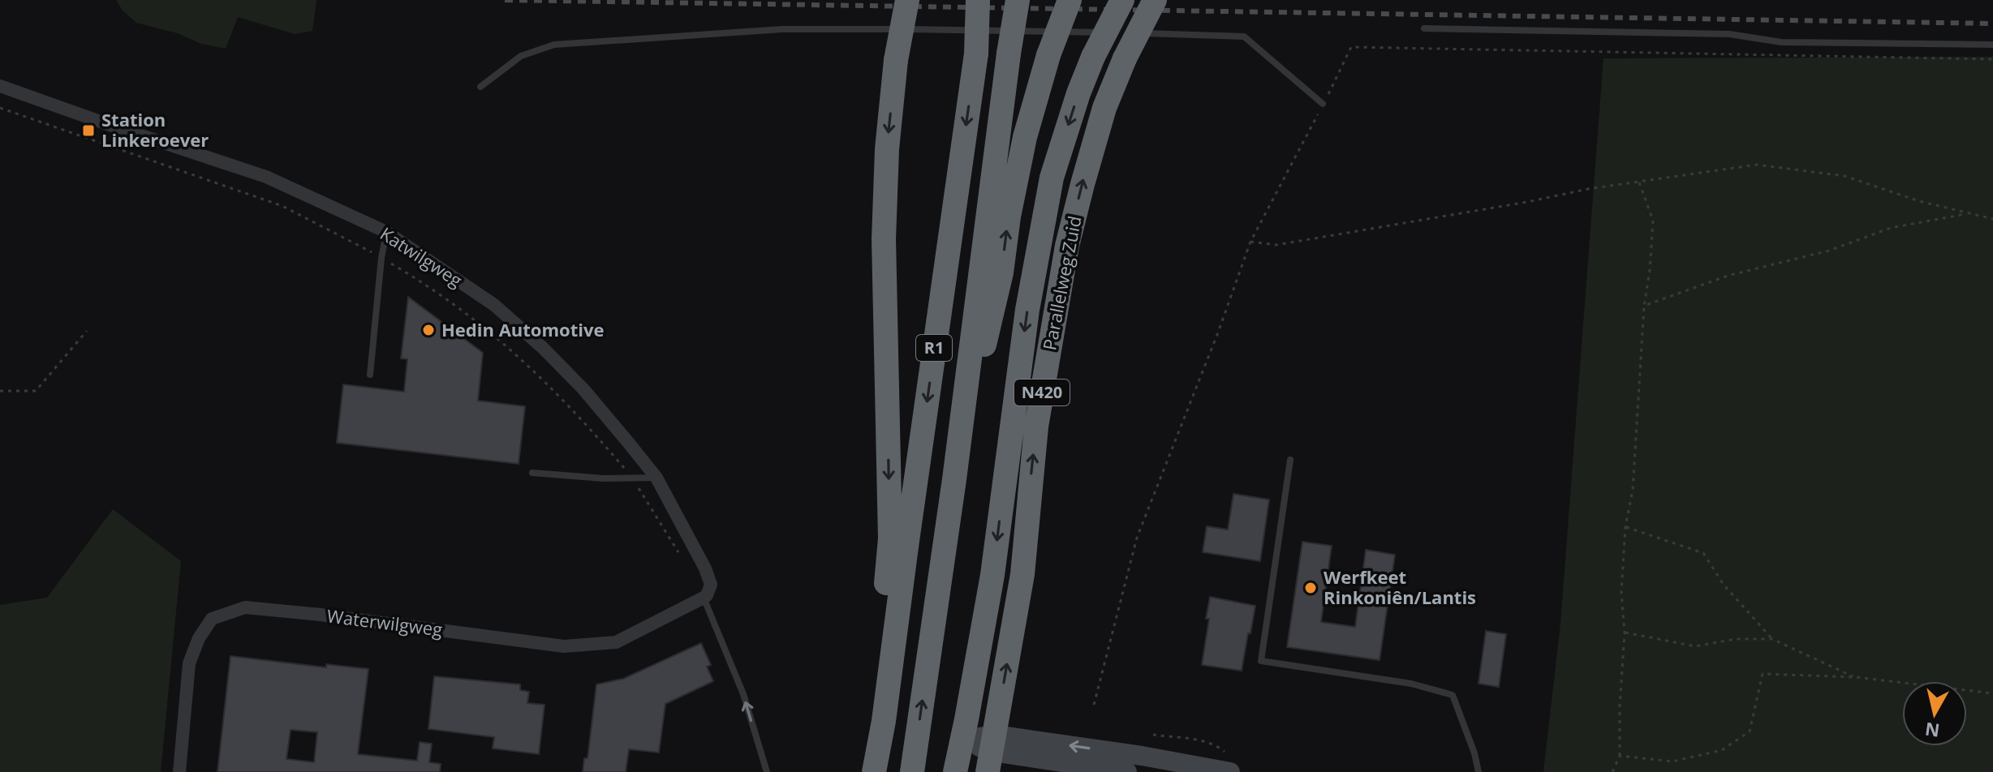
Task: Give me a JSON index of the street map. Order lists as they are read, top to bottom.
{
  "streets": {
    "highway": ["Parallelweg Zuid", "R1", "N420"],
    "street": ["Katwilgweg", "Waterwilgweg"]
  },
  "crossings": [
    ["Katwilgweg", "Waterwilgweg"],
    ["Parallelweg Zuid", "N420"]
  ],
  "places": {
    "transit": ["Station Linkeroever"],
    "other": ["Hedin Automotive", "Werfkeet Rinkoniên/Lantis"]
  },
  "north": "bottom"
}
